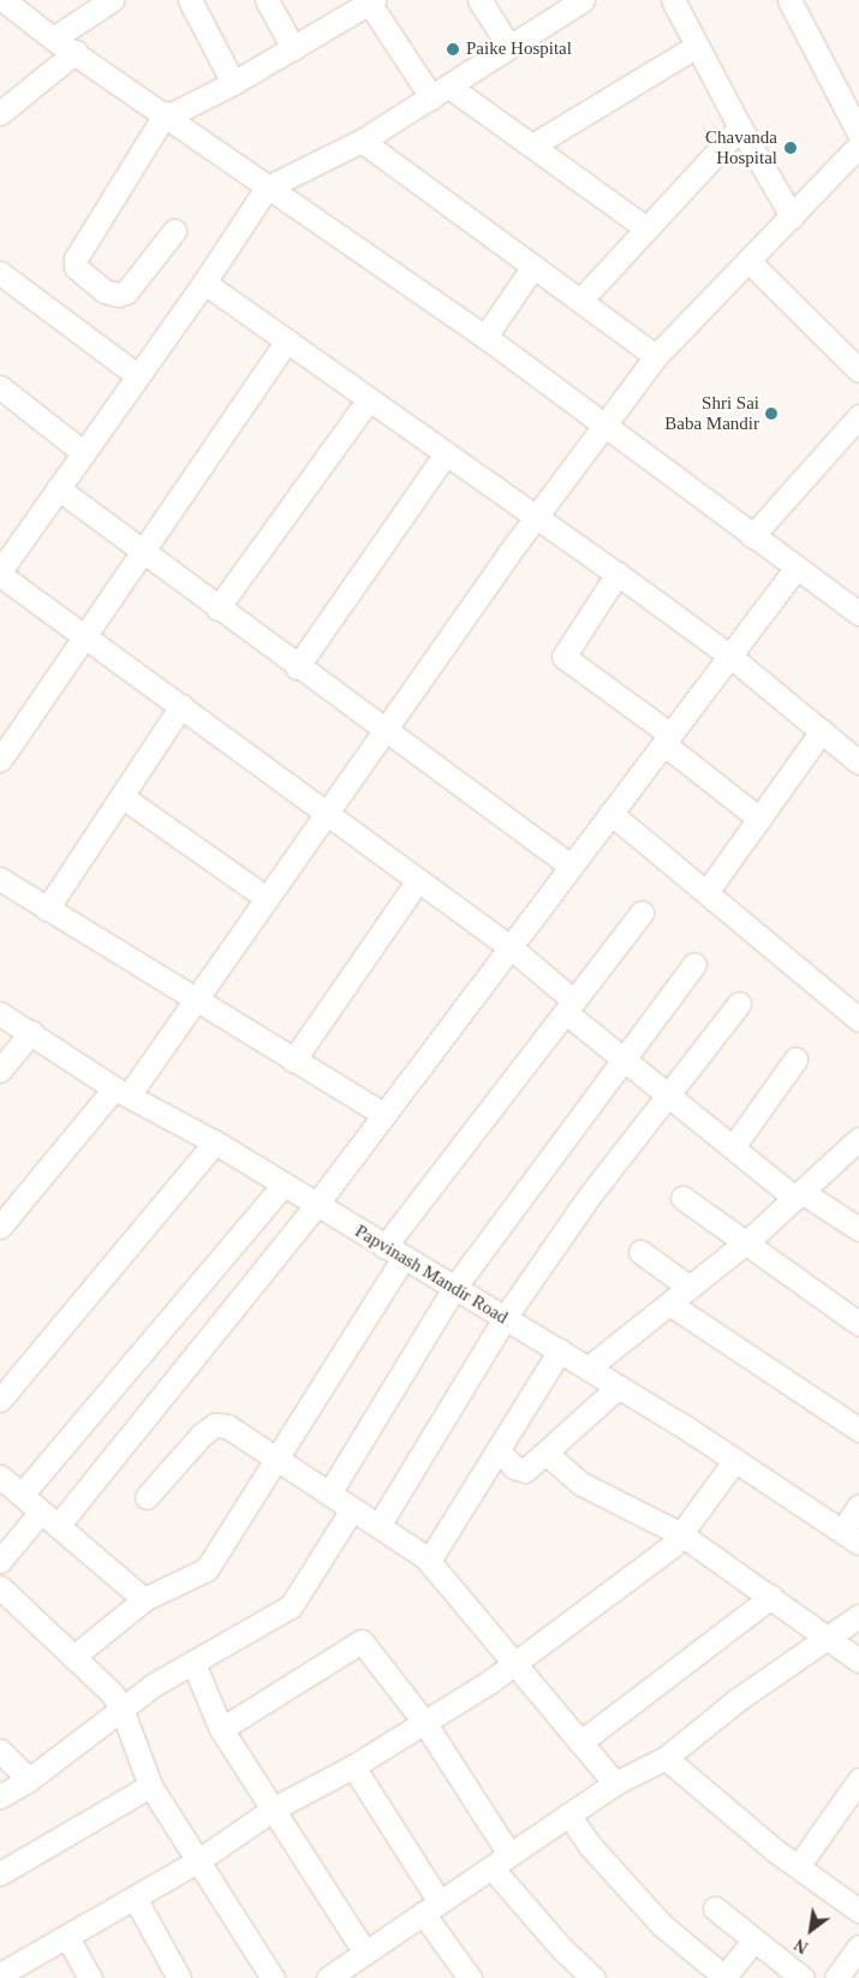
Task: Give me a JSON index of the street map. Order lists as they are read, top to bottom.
{
  "streets": {
    "street": ["Papvinash Mandir Road"]
  },
  "places": ["Paike Hospital", "Chavanda Hospital", "Shri Sai Baba Mandir"],
  "north": "bottom left"
}
